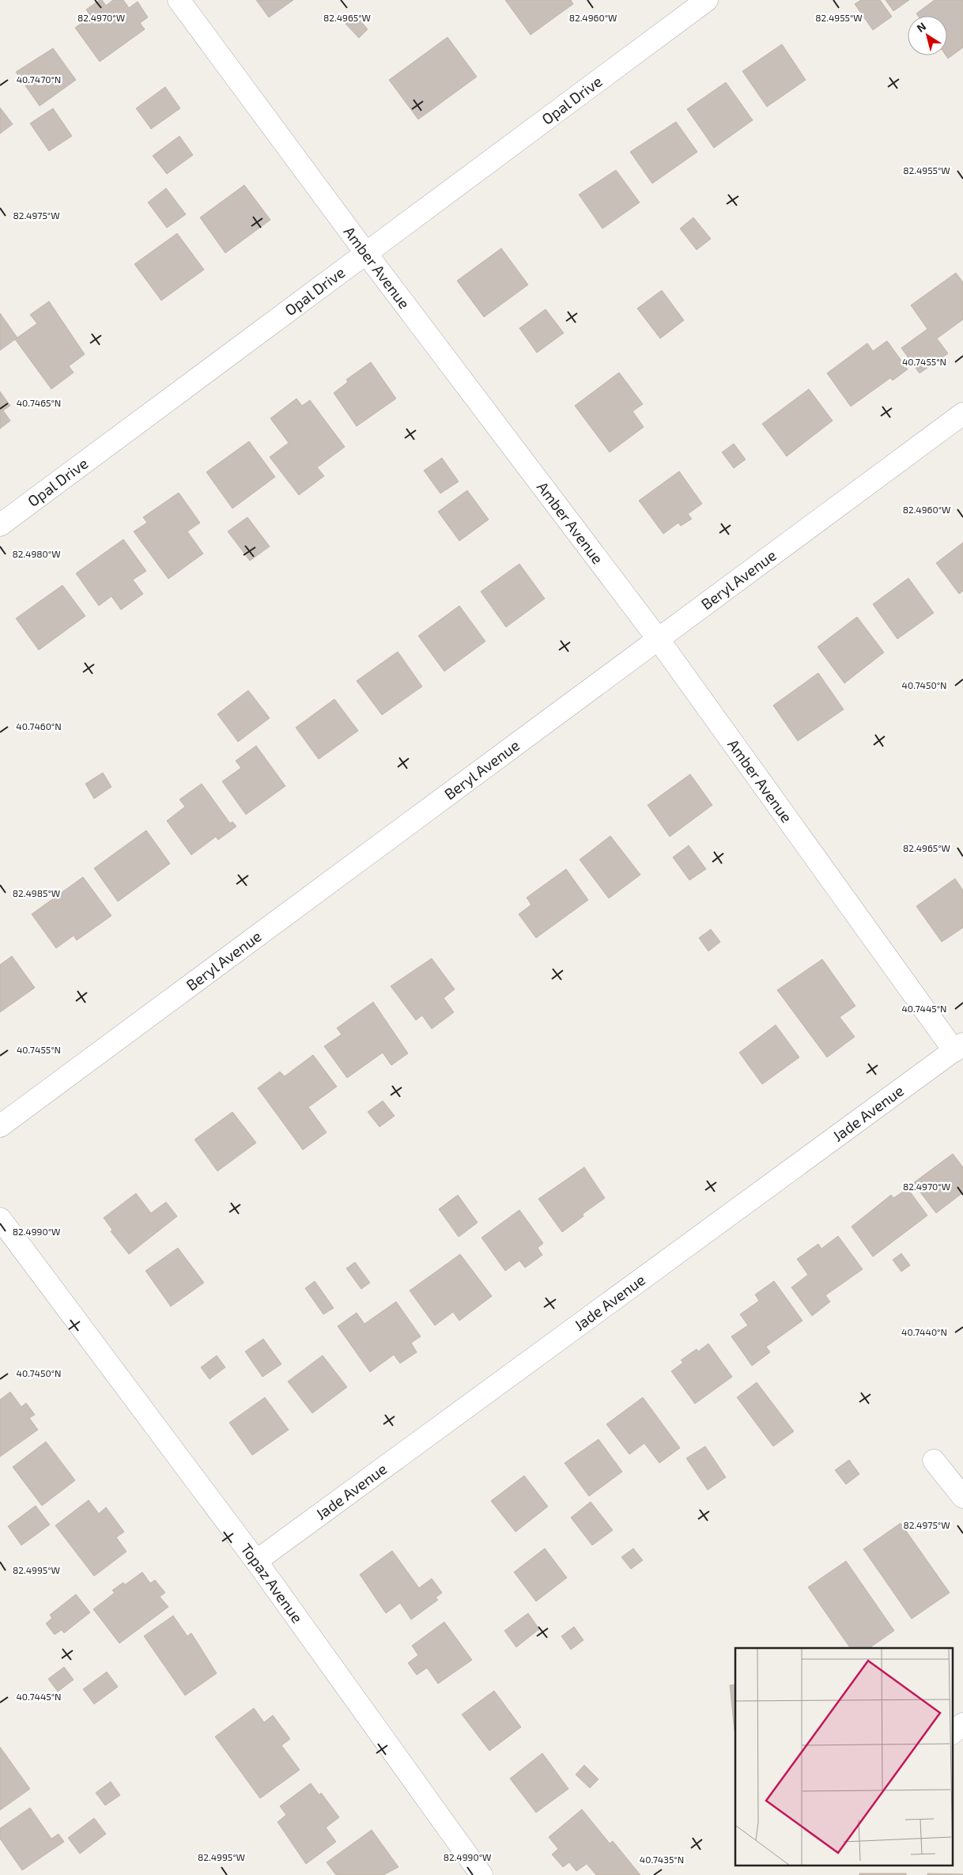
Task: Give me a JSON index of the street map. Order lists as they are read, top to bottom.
{
  "streets": {
    "street": [
      "Opal Drive",
      "Amber Avenue",
      "Beryl Avenue",
      "Jade Avenue",
      "Topaz Avenue"
    ]
  },
  "crossings": [
    ["Opal Drive", "Amber Avenue"],
    ["Amber Avenue", "Beryl Avenue"],
    ["Amber Avenue", "Jade Avenue"],
    ["Jade Avenue", "Topaz Avenue"]
  ],
  "north": "top left",
  "coordinates": [
    "82.4970°W",
    "82.4965°W",
    "82.4960°W",
    "82.4955°W",
    "40.7470°N",
    "82.4975°W",
    "40.7455°N",
    "40.7465°N",
    "82.4980°W",
    "40.7450°N",
    "40.7460°N",
    "82.4985°W",
    "40.7445°N",
    "82.4990°W",
    "40.7440°N",
    "82.4995°W",
    "40.7435°N"
  ]
}
